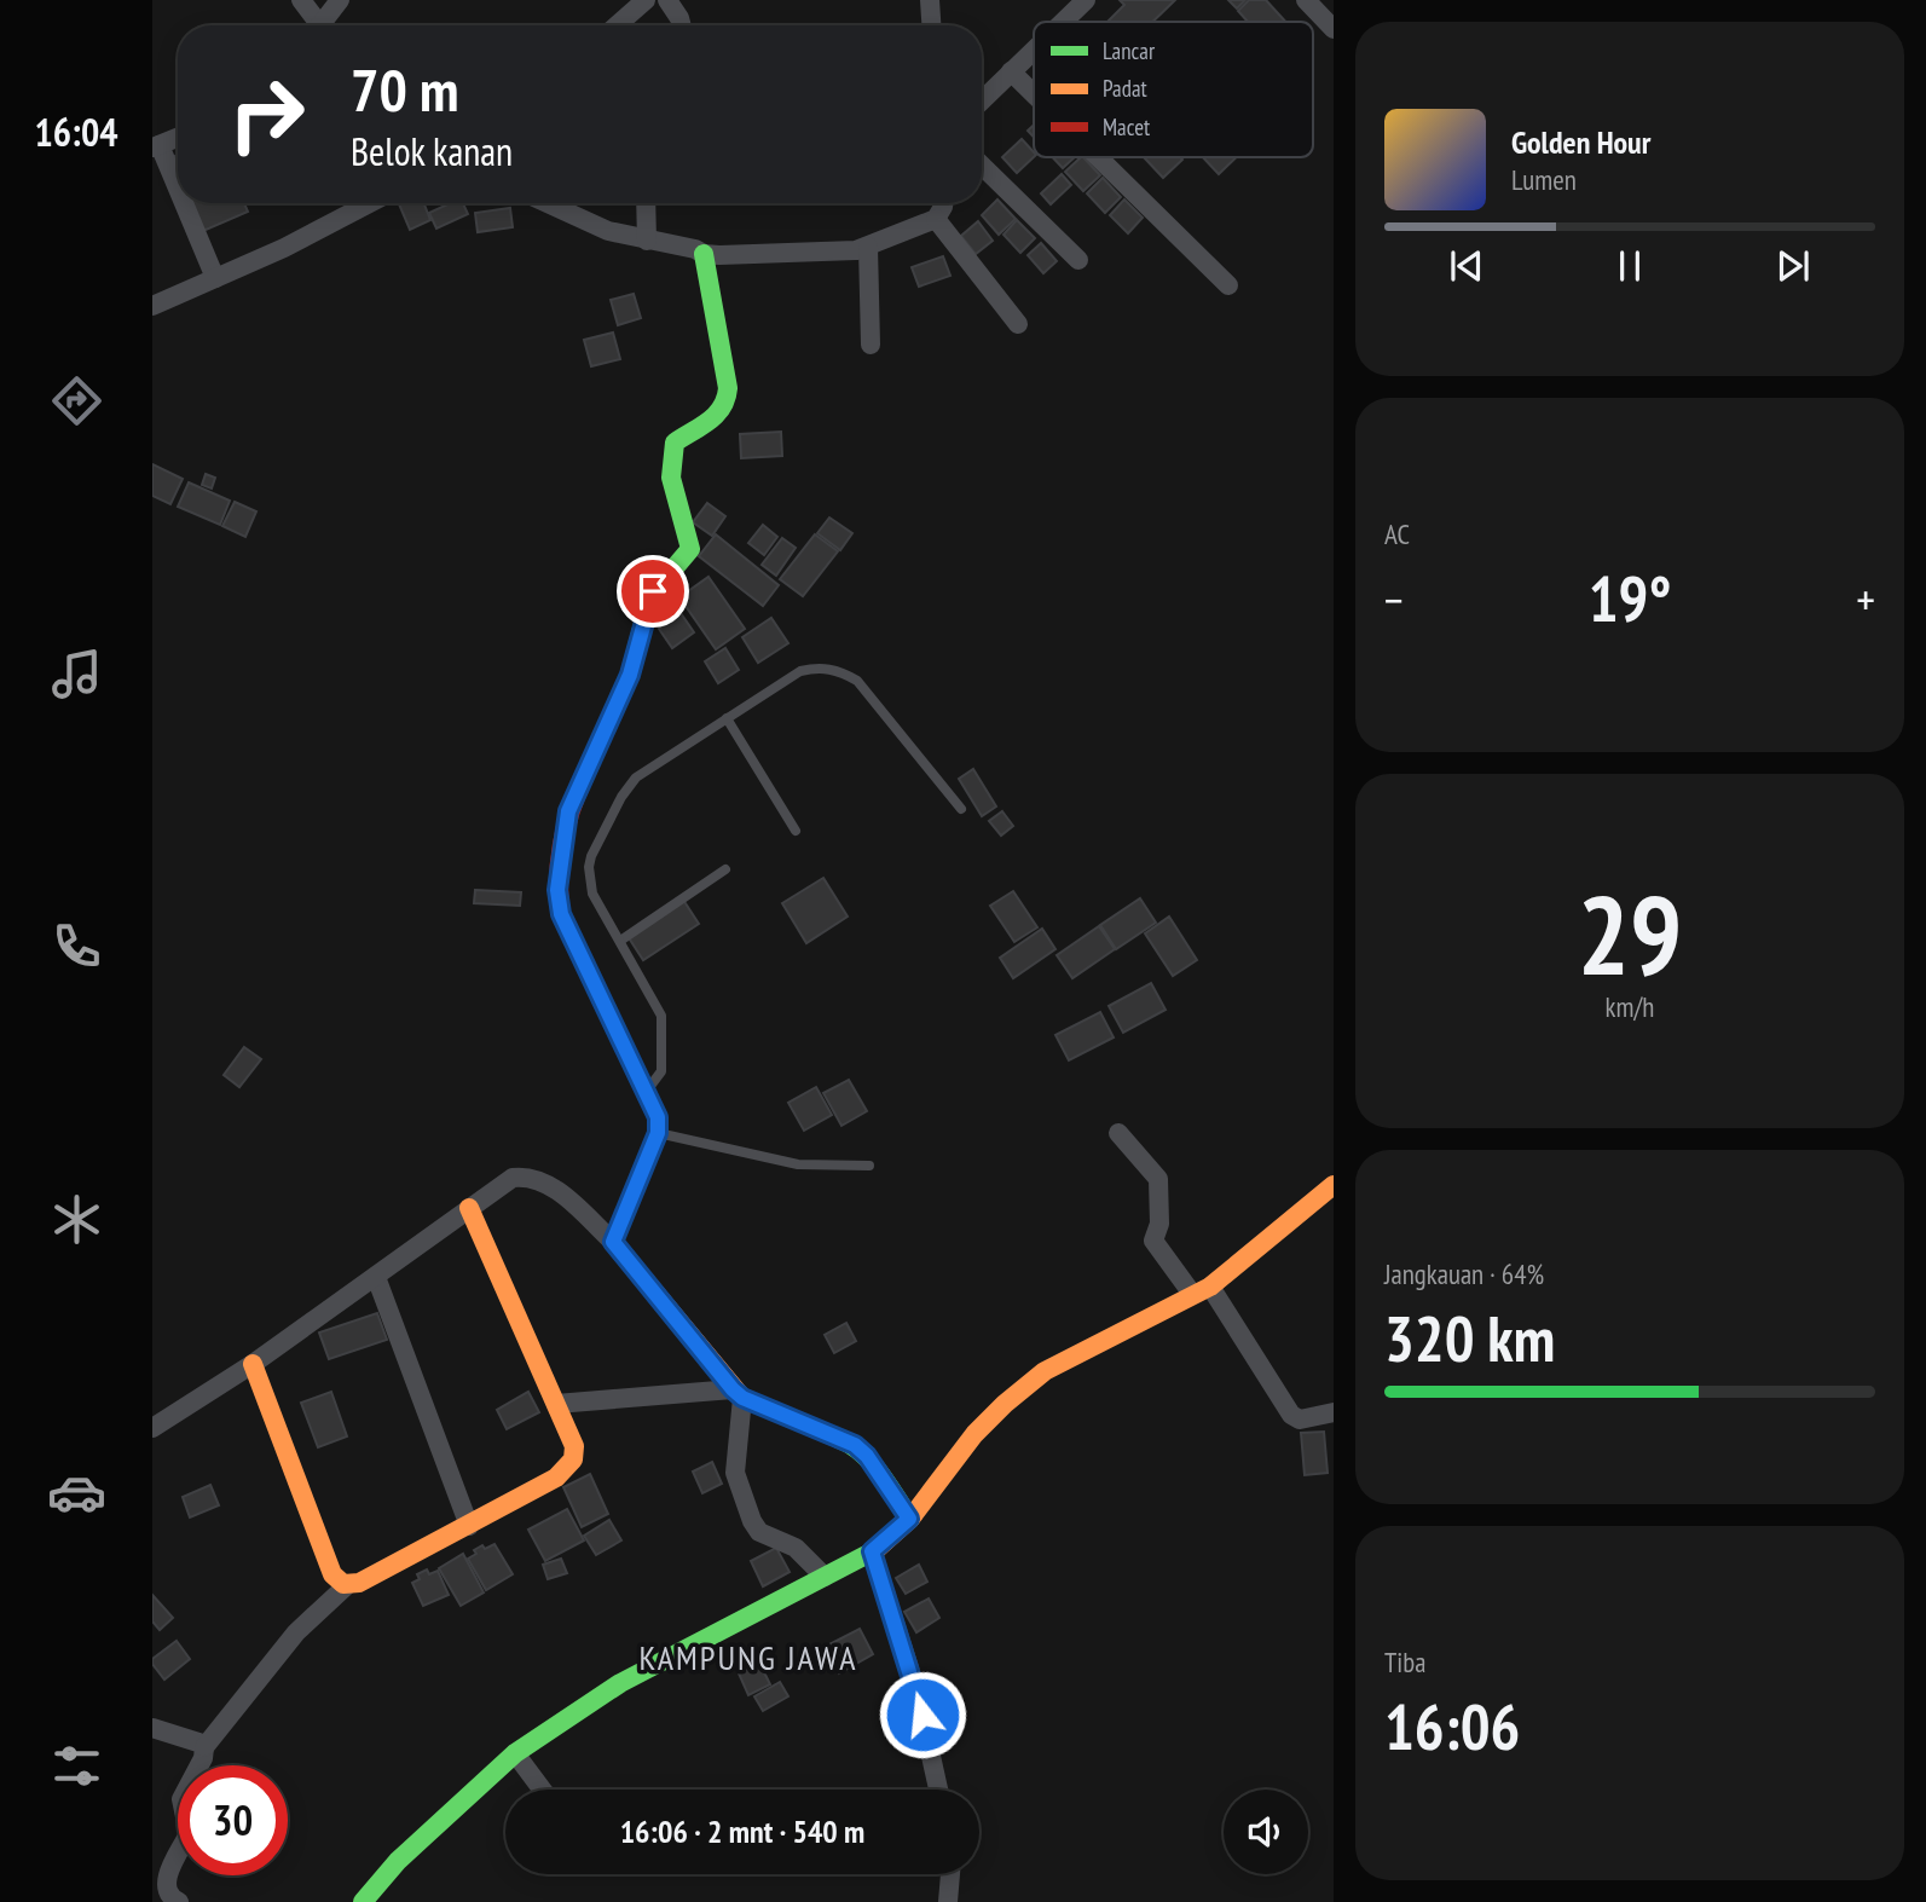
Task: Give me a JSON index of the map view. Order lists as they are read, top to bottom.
{
  "districts": ["KAMPUNG JAWA"],
  "legend": ["Lancar", "Padat", "Macet"],
  "page": {
    "tabs": "16:04",
    "turn": ["70 m", "Belok kanan"],
    "song": ["Golden Hour", "Lumen"],
    "tile": [
      "AC",
      ["29", "km/h"],
      ["Jangkauan · 64%", "320 km"],
      ["Tiba", "16:06"]
    ],
    "heat": ["−", "19°", "+"],
    "limit": "30",
    "trip": "16:06 · 2 mnt · 540 m"
  }
}
